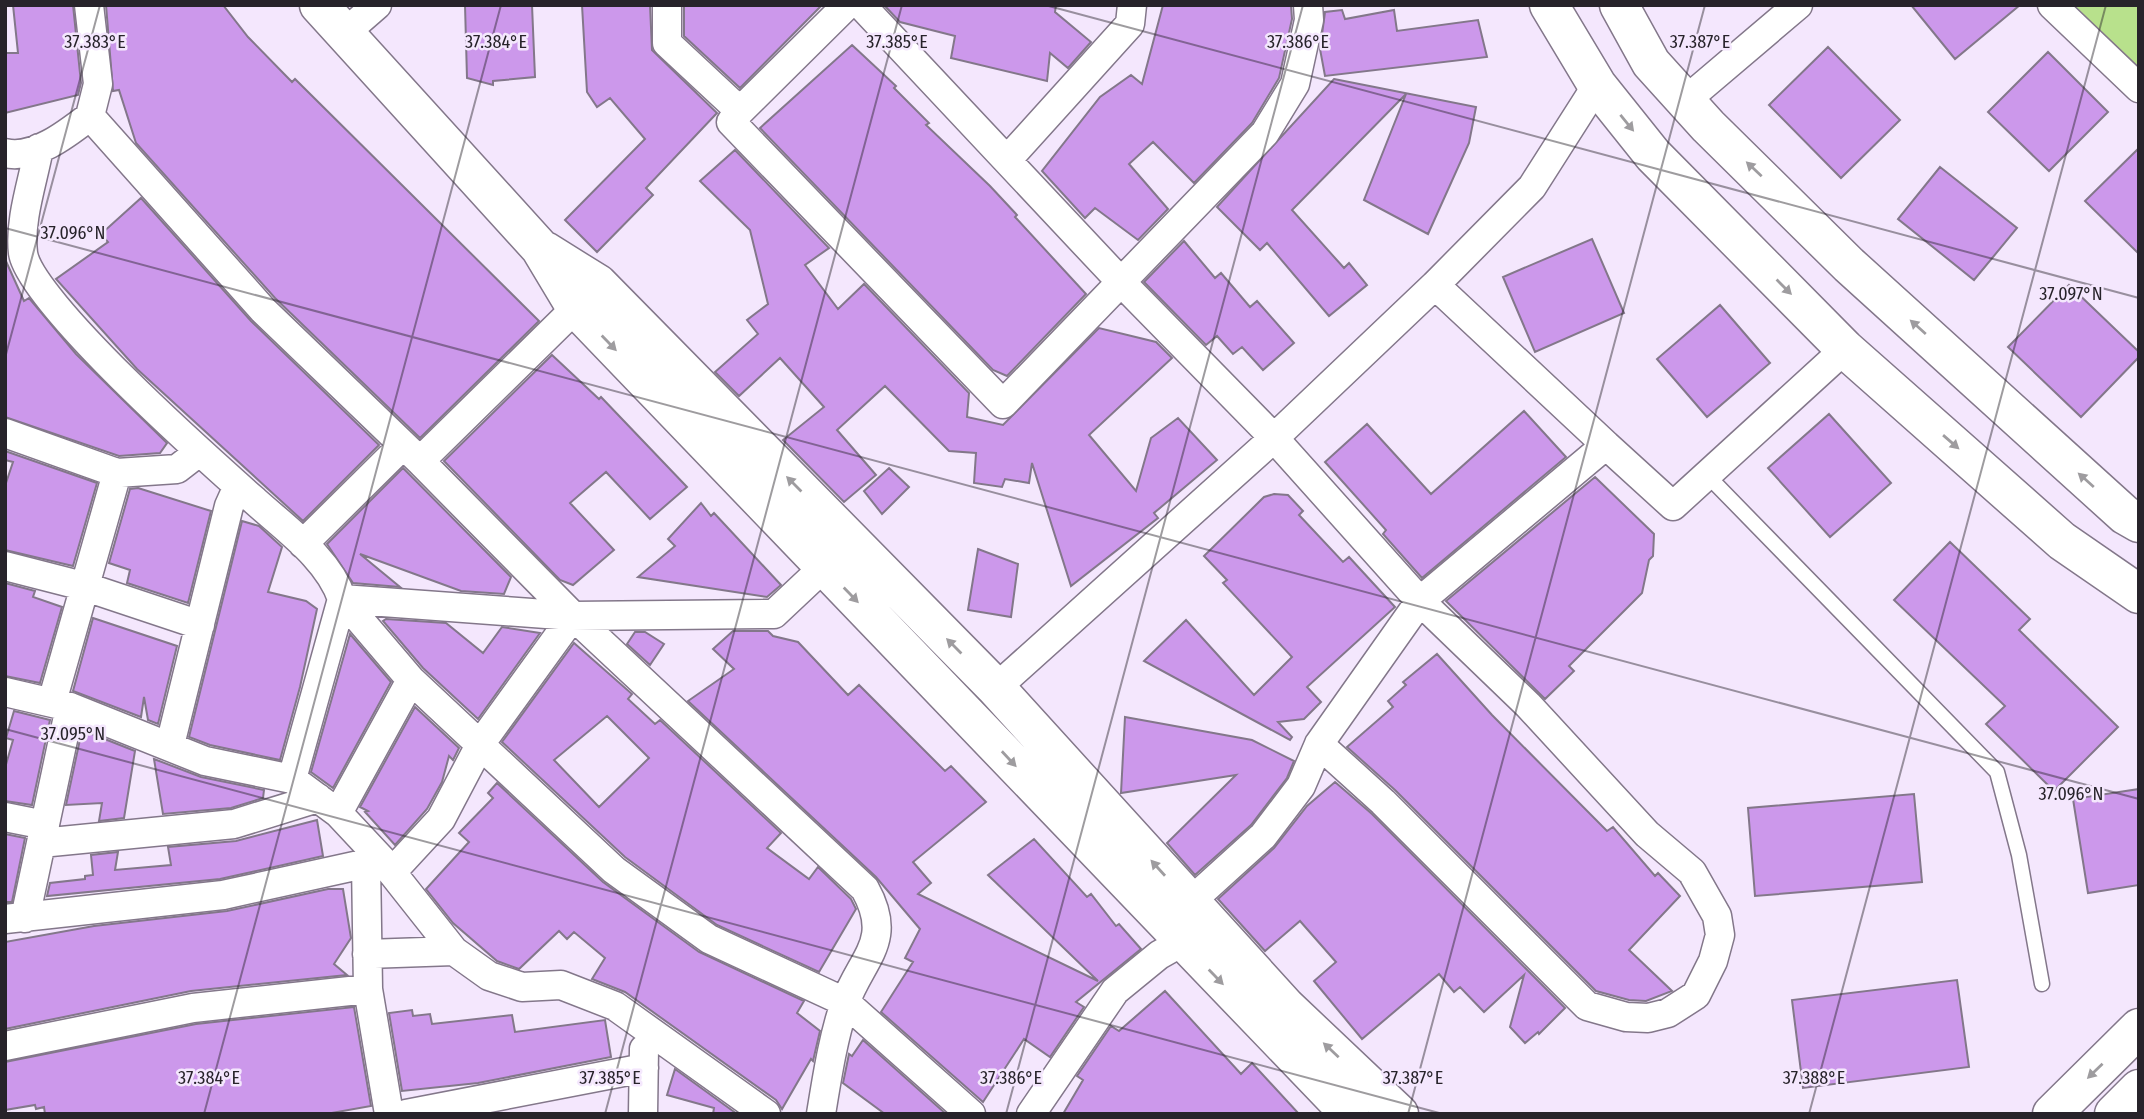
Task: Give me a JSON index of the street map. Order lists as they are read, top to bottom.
{
  "coordinates": [
    "37.383°E",
    "37.384°E",
    "37.385°E",
    "37.386°E",
    "37.387°E",
    "37.096°N",
    "37.097°N",
    "37.095°N",
    "37.388°E"
  ]
}
